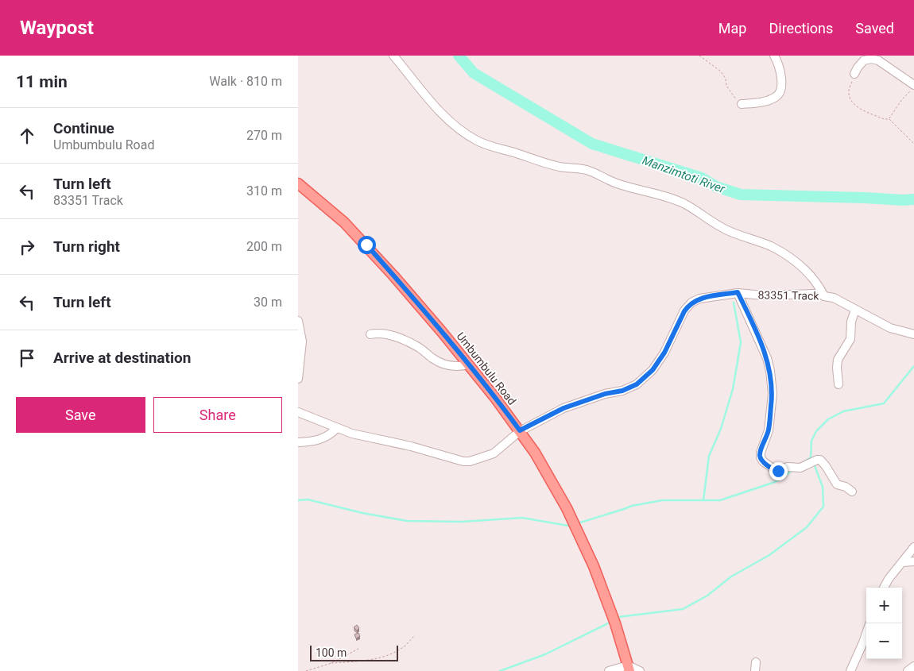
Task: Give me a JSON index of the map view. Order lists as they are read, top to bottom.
{
  "streets": {
    "main road": ["Umbumbulu Road"],
    "street": ["83351 Track"]
  },
  "crossings": [
    ["83351 Track", "Umbumbulu Road"]
  ],
  "water": ["Manzimtoti River"],
  "scale_bar": "100 m",
  "page": {
    "header": "Waypost",
    "nav": ["Map", "Directions", "Saved"],
    "heading": ["11 min", "Walk · 810 m"],
    "list": [
      ["Continue", "Umbumbulu Road", "270 m"],
      ["Turn left", "83351 Track", "310 m"],
      ["Turn right", "200 m"],
      ["Turn left", "30 m"],
      "Arrive at destination"
    ],
    "buttons": ["Save", "Share"],
    "map_buttons": ["+", "−"],
    "scale": "100 m"
  }
}
